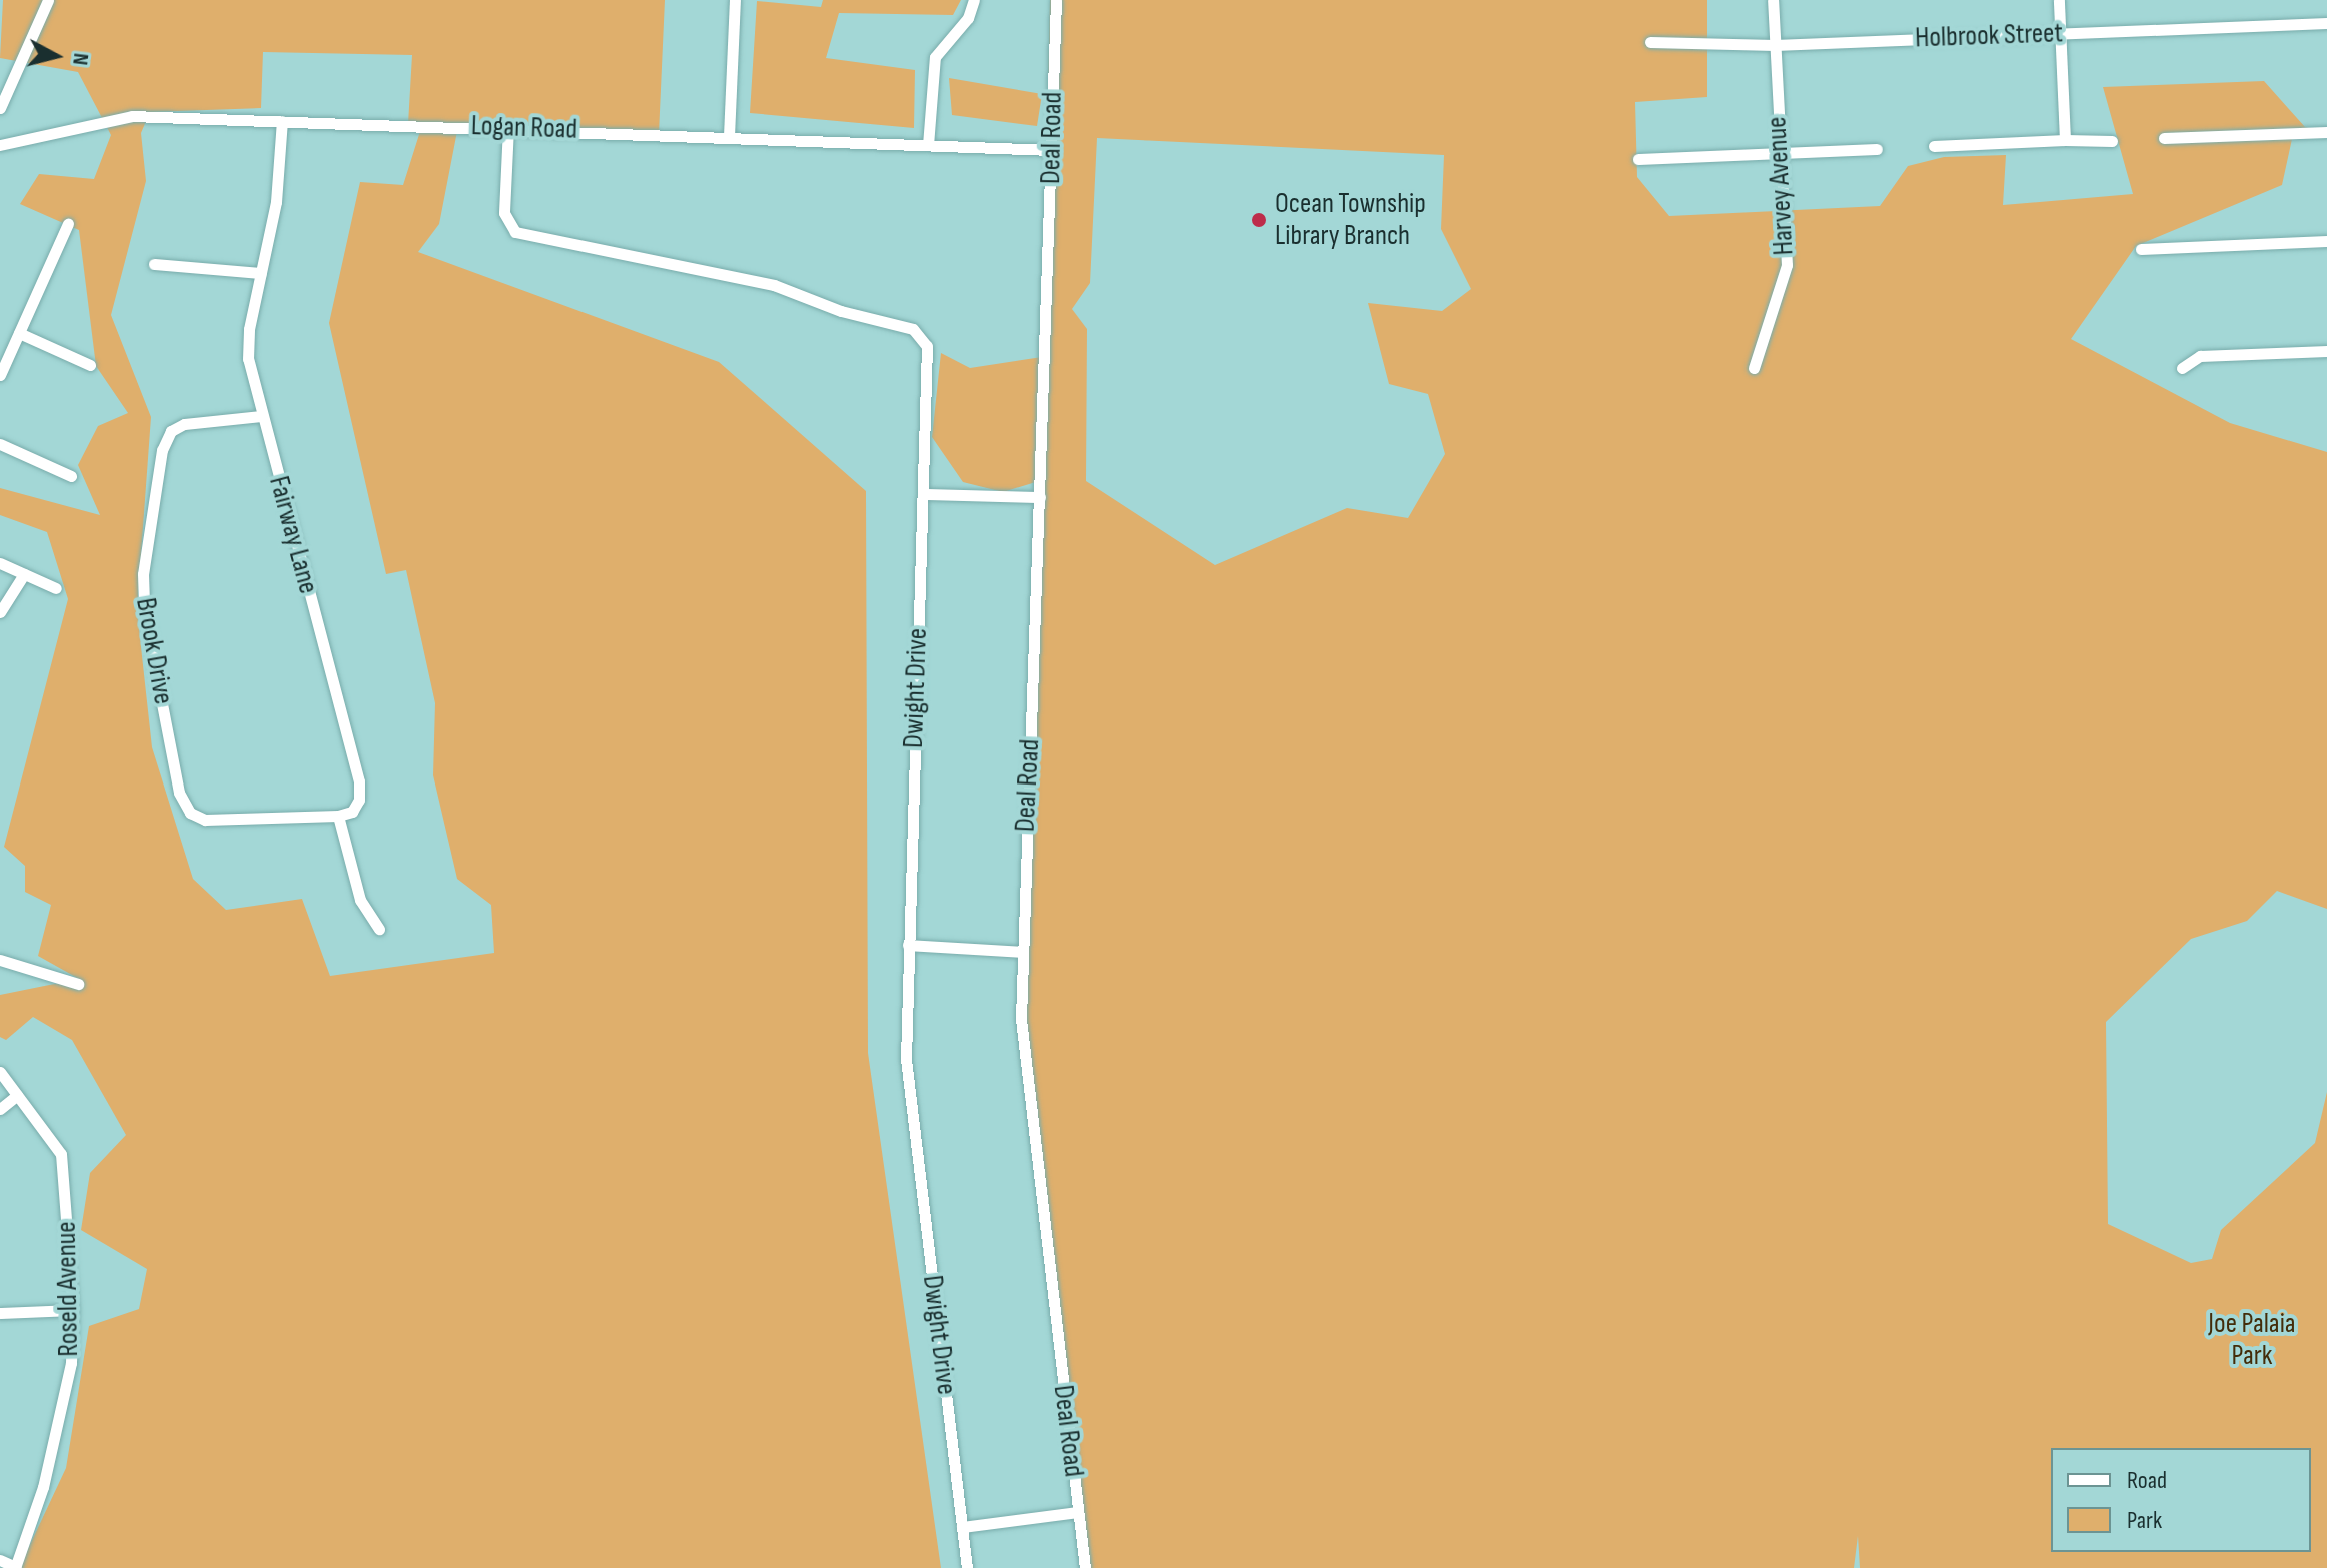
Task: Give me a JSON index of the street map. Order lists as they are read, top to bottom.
{
  "streets": {
    "street": [
      "Holbrook Street",
      "Logan Road",
      "Deal Road",
      "Harvey Avenue",
      "Fairway Lane",
      "Brook Drive",
      "Dwight Drive",
      "Roseld Avenue"
    ]
  },
  "crossings": [
    ["Holbrook Street", "Harvey Avenue"],
    ["Logan Road", "Deal Road"],
    ["Logan Road", "Fairway Lane"],
    ["Logan Road", "Dwight Drive"],
    ["Fairway Lane", "Brook Drive"]
  ],
  "parks": ["Joe Palaia Park"],
  "places": ["Ocean Township Library Branch"],
  "legend": ["Road", "Park"],
  "north": "right"
}
